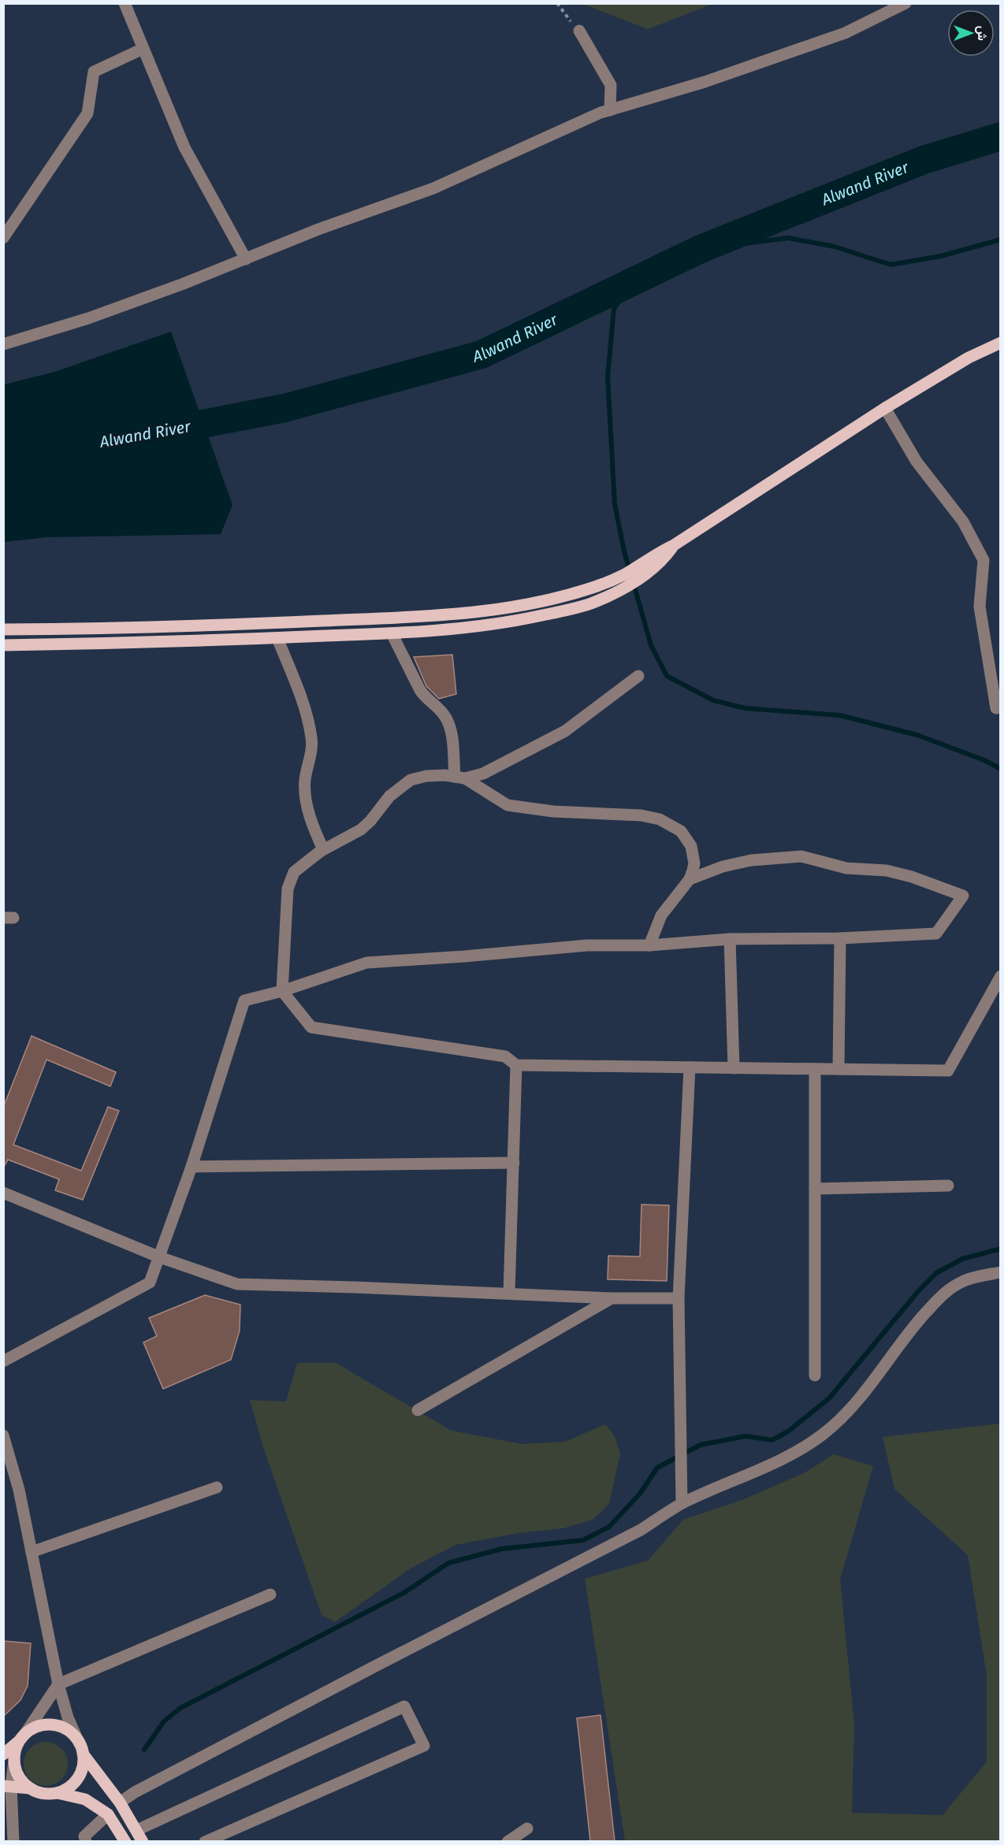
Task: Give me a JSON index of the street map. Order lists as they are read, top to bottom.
{
  "water": ["Alwand River"],
  "north": "right"
}
